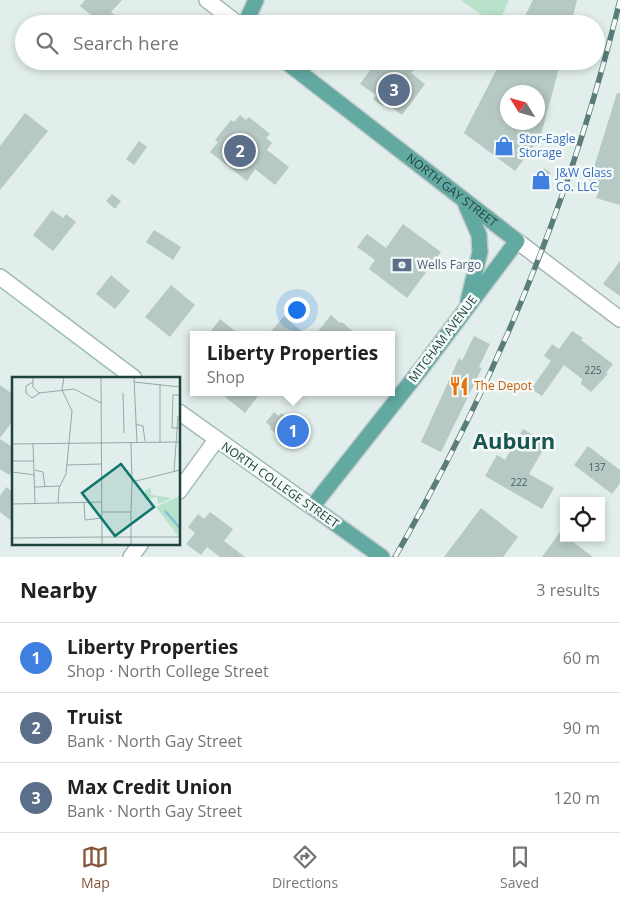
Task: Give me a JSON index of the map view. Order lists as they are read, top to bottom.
{
  "streets": {
    "main road": ["NORTH GAY STREET", "MITCHAM AVENUE", "NORTH COLLEGE STREET"]
  },
  "crossings": [
    ["NORTH GAY STREET", "MITCHAM AVENUE"],
    ["MITCHAM AVENUE", "NORTH COLLEGE STREET"]
  ],
  "districts": ["Auburn"],
  "places": {
    "shop": ["Stor-Eagle Storage", "J&W Glass Co. LLC"],
    "bank": ["Wells Fargo"],
    "restaurant": ["The Depot"]
  },
  "house_numbers": ["225", "137", "222"],
  "north": "top left",
  "page": {
    "search": "Search here",
    "pins": ["3", "2", "1"],
    "popup": ["Liberty Properties", "Shop"],
    "heading": ["Nearby", "3 results"],
    "list": [
      {
        "mark": "1",
        "name": "Liberty Properties",
        "note": "Shop · North College Street",
        "value": "60 m"
      },
      {
        "mark": "2",
        "name": "Truist",
        "note": "Bank · North Gay Street",
        "value": "90 m"
      },
      {
        "mark": "3",
        "name": "Max Credit Union",
        "note": "Bank · North Gay Street",
        "value": "120 m"
      }
    ],
    "nav": ["Map", "Directions", "Saved"]
  }
}
